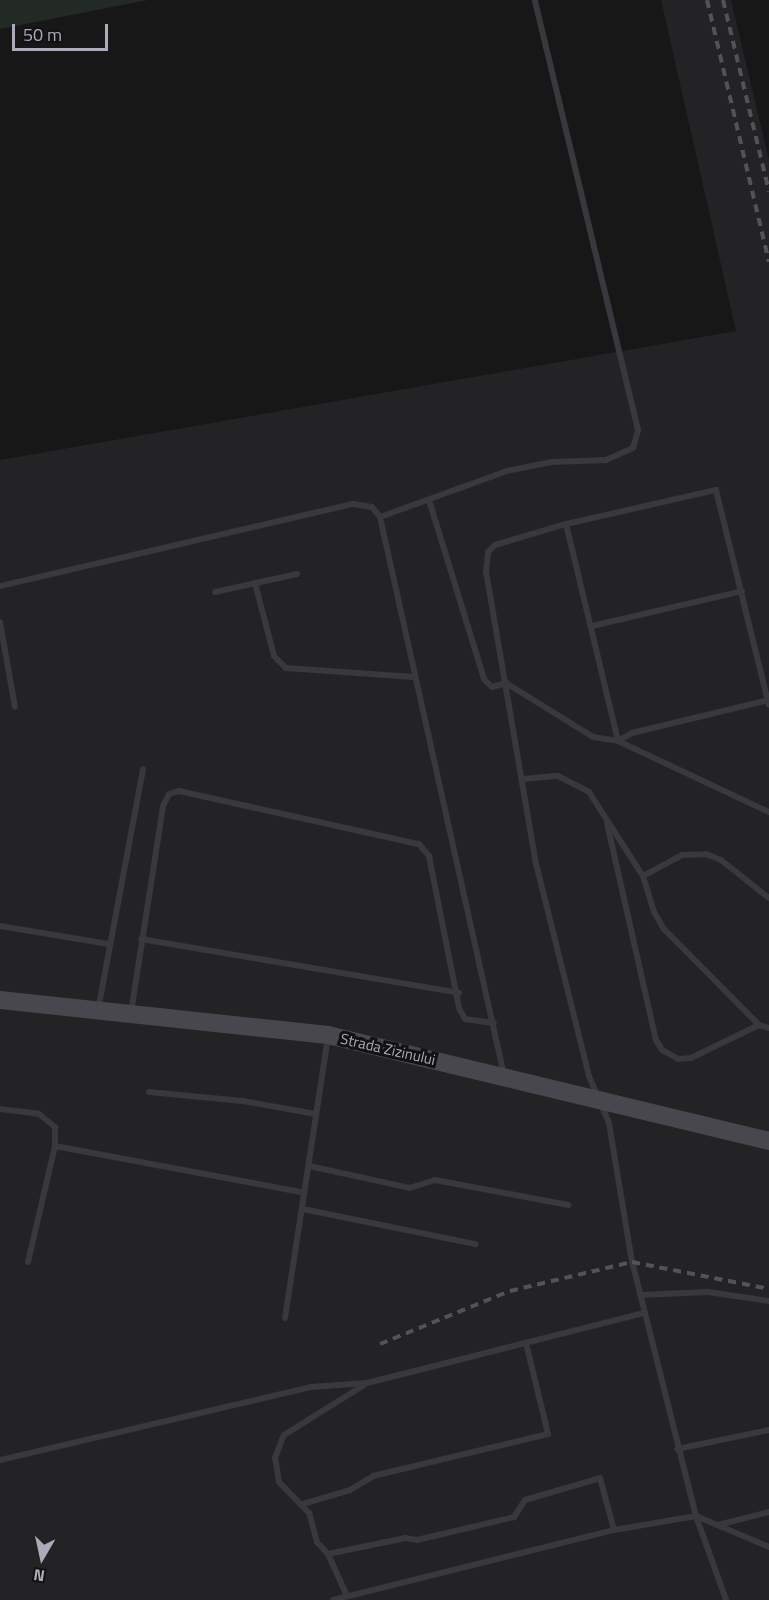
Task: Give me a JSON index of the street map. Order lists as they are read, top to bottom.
{
  "streets": {
    "main road": ["Strada Zizinului"]
  },
  "scale_bar": "50 m",
  "north": "bottom"
}
